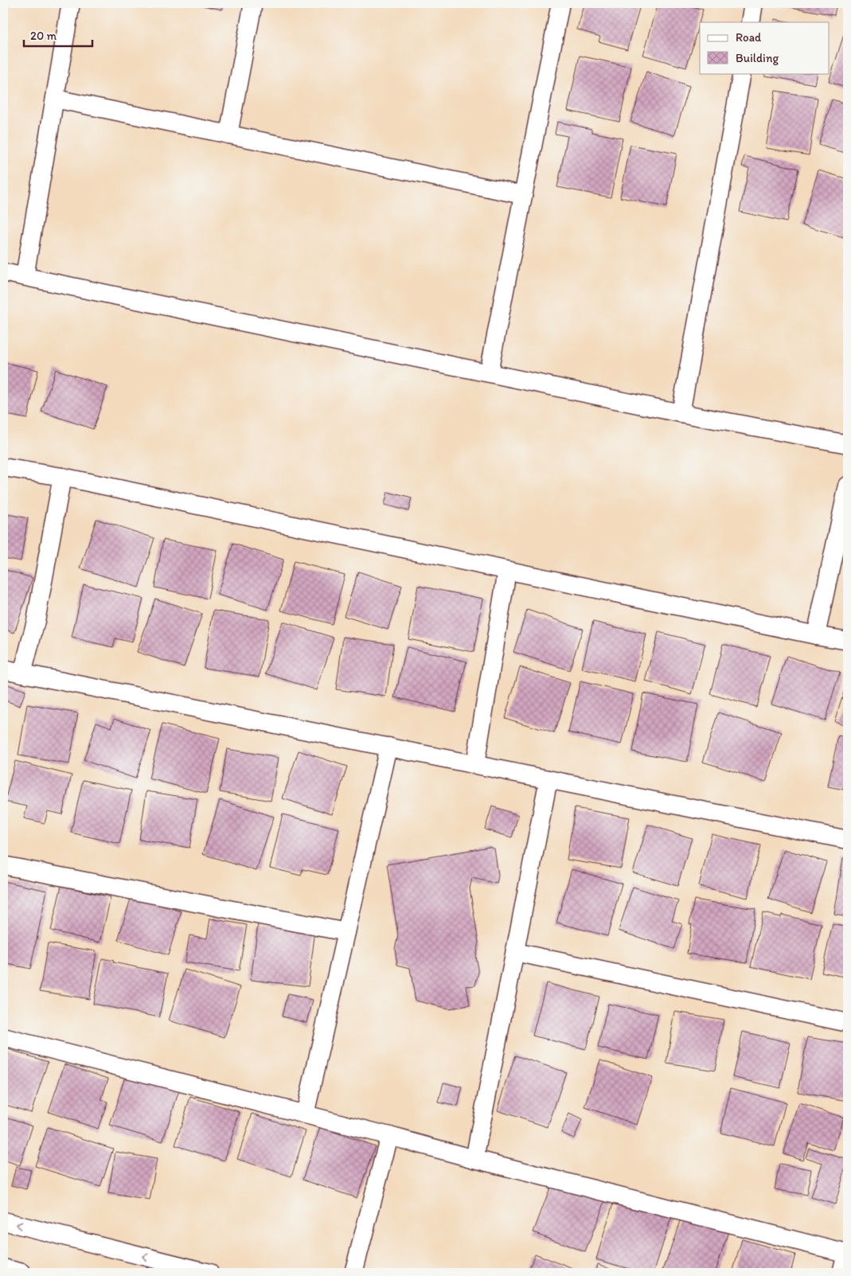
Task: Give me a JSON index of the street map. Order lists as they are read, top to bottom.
{
  "legend": ["Road", "Building"],
  "scale_bar": "20 m"
}
